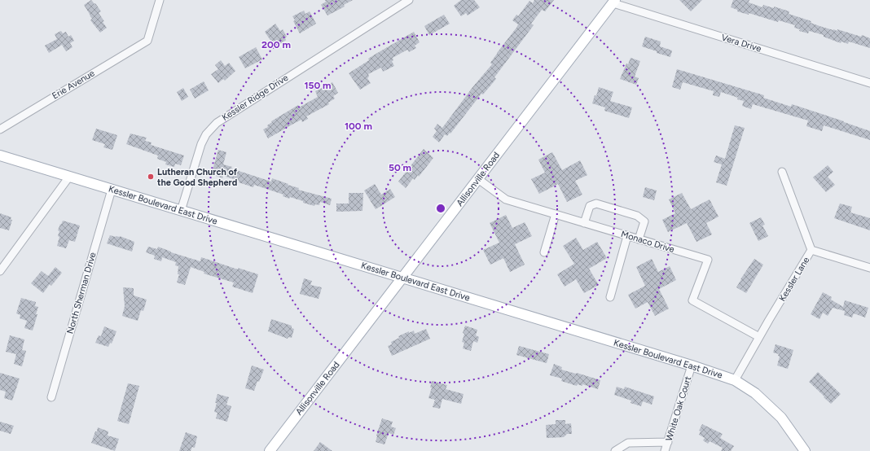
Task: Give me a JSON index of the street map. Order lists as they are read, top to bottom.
{
  "streets": {
    "main road": ["Allisonville Road", "Kessler Boulevard East Drive"],
    "street": [
      "Vera Drive",
      "Erie Avenue",
      "Kessler Ridge Drive",
      "Monaco Drive",
      "Kessler Lane",
      "North Sherman Drive",
      "White Oak Court"
    ]
  },
  "crossings": [
    ["Vera Drive", "Allisonville Road"],
    ["Kessler Ridge Drive", "Kessler Boulevard East Drive"],
    ["Allisonville Road", "Kessler Boulevard East Drive"],
    ["Allisonville Road", "Monaco Drive"],
    ["Kessler Boulevard East Drive", "Kessler Lane"],
    ["Kessler Boulevard East Drive", "North Sherman Drive"],
    ["Kessler Boulevard East Drive", "White Oak Court"],
    ["Monaco Drive", "Kessler Lane"]
  ],
  "places": ["Lutheran Church of the Good Shepherd"],
  "rings": [
    "200 m",
    "150 m",
    "100 m",
    "50 m"
  ]
}
